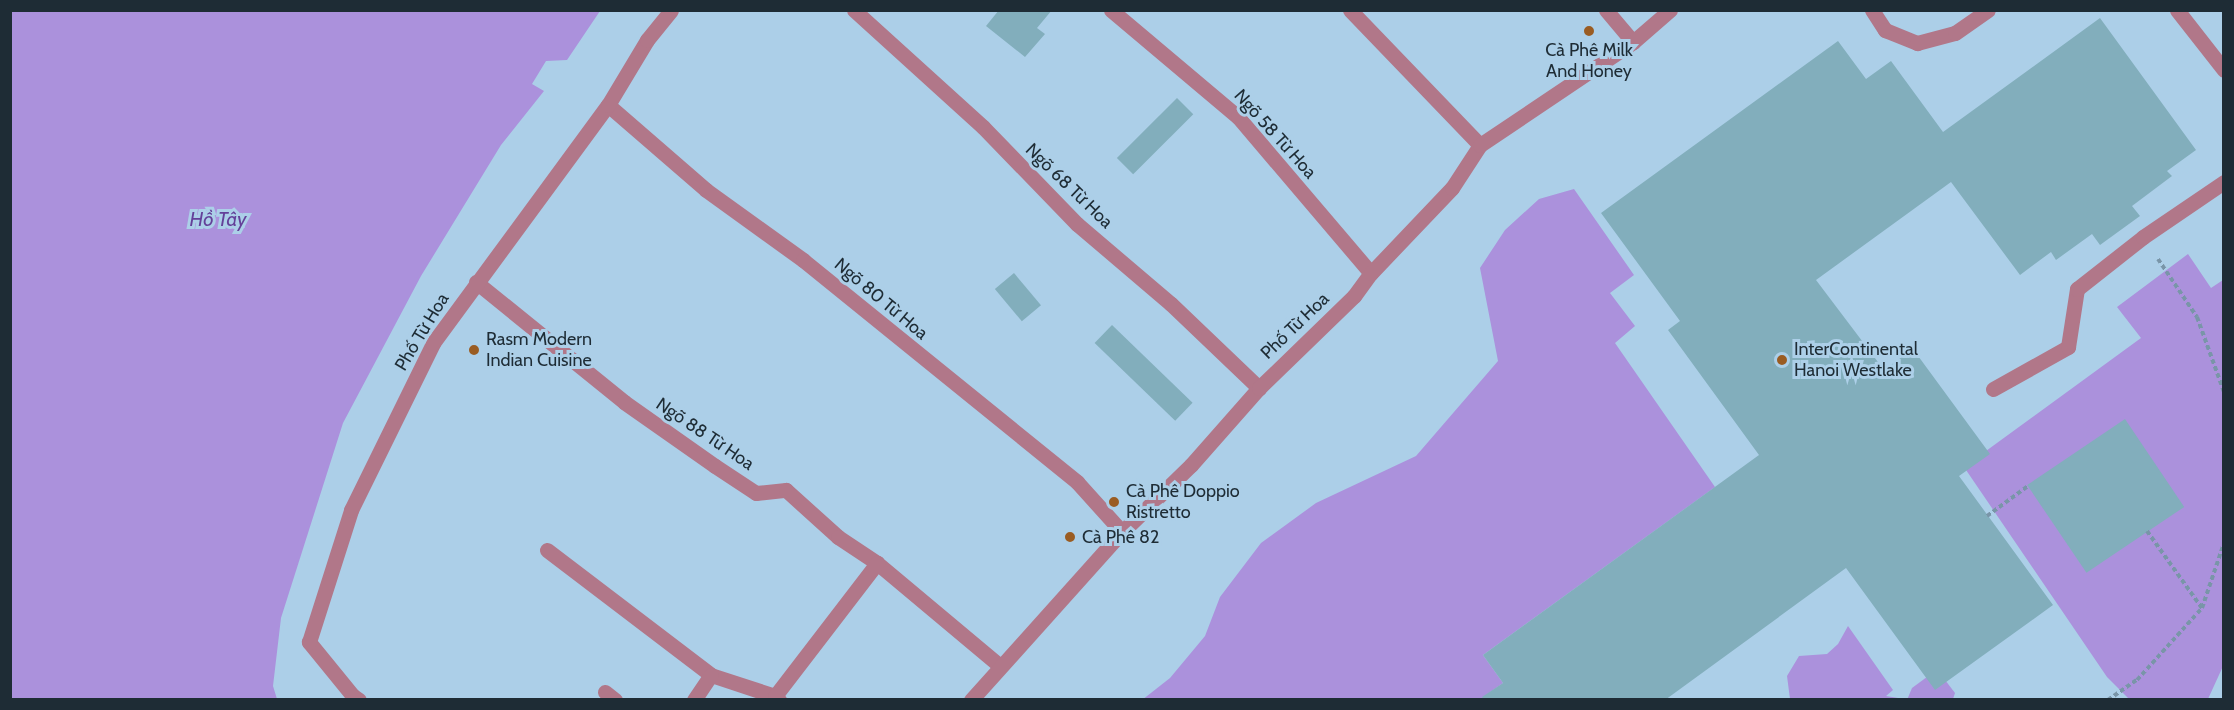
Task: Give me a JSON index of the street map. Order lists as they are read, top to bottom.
{
  "streets": {
    "street": [
      "Ngõ 58 Từ Hoa",
      "Ngõ 68 Từ Hoa",
      "Ngõ 80 Từ Hoa",
      "Phố Từ Hoa",
      "Ngõ 88 Từ Hoa"
    ]
  },
  "crossings": [
    ["Ngõ 58 Từ Hoa", "Phố Từ Hoa"],
    ["Ngõ 68 Từ Hoa", "Phố Từ Hoa"],
    ["Ngõ 80 Từ Hoa", "Phố Từ Hoa"],
    ["Phố Từ Hoa", "Ngõ 88 Từ Hoa"]
  ],
  "water": ["Hồ Tây"],
  "places": [
    "Cà Phê Milk And Honey",
    "Rasm Modern Indian Cuisine",
    "InterContinental Hanoi Westlake",
    "Cà Phê Doppio Ristretto",
    "Cà Phê 82"
  ]
}
